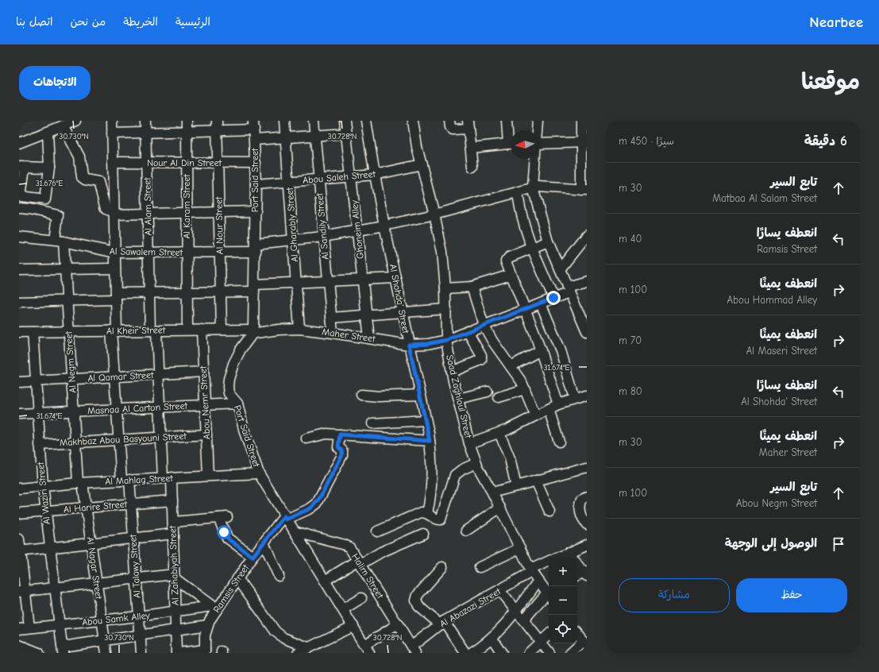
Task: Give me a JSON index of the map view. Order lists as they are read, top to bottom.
{
  "streets": {
    "street": [
      "Nour Al Din Street",
      "Abou Saleh Street",
      "Port Said Street",
      "Al Alam Street",
      "Al Karam Street",
      "Al Gharably Street",
      "Al Nour Street",
      "Al Sandily Street",
      "Ghoneim Alley",
      "Al Sawalem Street",
      "Al Shohda' Street",
      "Al Kheir Street",
      "Maher Street",
      "Al Negm Street",
      "Al Qamar Street",
      "Saad Zaghloul Street",
      "Abou Nemr Street",
      "Masnaa Al Carton Street",
      "Makhbaz Abou Basyouni Street",
      "Al Mahlag Street",
      "Al Waziri Street",
      "Al Harire Street",
      "Al Zahabiyah Street",
      "Al Talawy Street",
      "Al Nagar Street",
      "Halim Street",
      "Ramsis Street",
      "Al Abazazi Street",
      "Abou Samk Alley"
    ]
  },
  "crossings": [
    ["Nour Al Din Street", "Port Said Street"],
    ["Nour Al Din Street", "Al Alam Street"],
    ["Nour Al Din Street", "Al Karam Street"],
    ["Nour Al Din Street", "Al Nour Street"],
    ["Nour Al Din Street", "Al Talawy Street"],
    ["Abou Saleh Street", "Port Said Street"],
    ["Abou Saleh Street", "Al Gharably Street"],
    ["Abou Saleh Street", "Al Sandily Street"],
    ["Abou Saleh Street", "Ghoneim Alley"],
    ["Abou Saleh Street", "Al Shohda' Street"],
    ["Abou Saleh Street", "Saad Zaghloul Street"],
    ["Port Said Street", "Al Sawalem Street"],
    ["Port Said Street", "Al Kheir Street"],
    ["Port Said Street", "Maher Street"],
    ["Port Said Street", "Masnaa Al Carton Street"],
    ["Port Said Street", "Al Mahlag Street"],
    ["Port Said Street", "Halim Street"],
    ["Port Said Street", "Ramsis Street"],
    ["Al Alam Street", "Al Sawalem Street"],
    ["Al Alam Street", "Al Kheir Street"],
    ["Al Alam Street", "Al Qamar Street"],
    ["Al Alam Street", "Masnaa Al Carton Street"],
    ["Al Alam Street", "Al Zahabiyah Street"],
    ["Al Karam Street", "Al Sawalem Street"],
    ["Al Karam Street", "Al Kheir Street"],
    ["Al Gharably Street", "Al Sawalem Street"],
    ["Al Gharably Street", "Maher Street"],
    ["Al Nour Street", "Al Sawalem Street"],
    ["Al Nour Street", "Al Kheir Street"],
    ["Al Sandily Street", "Al Sawalem Street"],
    ["Al Sandily Street", "Maher Street"],
    ["Ghoneim Alley", "Al Sawalem Street"],
    ["Ghoneim Alley", "Maher Street"],
    ["Al Sawalem Street", "Al Shohda' Street"],
    ["Al Sawalem Street", "Al Negm Street"],
    ["Al Sawalem Street", "Saad Zaghloul Street"],
    ["Al Sawalem Street", "Al Talawy Street"],
    ["Al Shohda' Street", "Maher Street"],
    ["Al Kheir Street", "Maher Street"],
    ["Al Kheir Street", "Al Negm Street"],
    ["Al Kheir Street", "Abou Nemr Street"],
    ["Al Kheir Street", "Al Waziri Street"],
    ["Al Kheir Street", "Al Talawy Street"],
    ["Maher Street", "Saad Zaghloul Street"],
    ["Al Negm Street", "Al Qamar Street"],
    ["Al Negm Street", "Masnaa Al Carton Street"],
    ["Al Negm Street", "Makhbaz Abou Basyouni Street"],
    ["Al Negm Street", "Al Mahlag Street"],
    ["Al Negm Street", "Al Nagar Street"],
    ["Al Qamar Street", "Abou Nemr Street"],
    ["Al Qamar Street", "Al Waziri Street"],
    ["Al Qamar Street", "Al Talawy Street"],
    ["Saad Zaghloul Street", "Al Abazazi Street"],
    ["Abou Nemr Street", "Masnaa Al Carton Street"],
    ["Abou Nemr Street", "Makhbaz Abou Basyouni Street"],
    ["Abou Nemr Street", "Al Mahlag Street"],
    ["Masnaa Al Carton Street", "Al Waziri Street"],
    ["Masnaa Al Carton Street", "Al Zahabiyah Street"],
    ["Masnaa Al Carton Street", "Al Talawy Street"],
    ["Makhbaz Abou Basyouni Street", "Al Waziri Street"],
    ["Makhbaz Abou Basyouni Street", "Al Zahabiyah Street"],
    ["Makhbaz Abou Basyouni Street", "Al Talawy Street"],
    ["Al Mahlag Street", "Al Waziri Street"],
    ["Al Mahlag Street", "Al Zahabiyah Street"],
    ["Al Mahlag Street", "Al Talawy Street"],
    ["Al Mahlag Street", "Al Nagar Street"],
    ["Al Waziri Street", "Al Harire Street"],
    ["Al Waziri Street", "Abou Samk Alley"],
    ["Al Harire Street", "Al Zahabiyah Street"],
    ["Al Harire Street", "Al Talawy Street"],
    ["Al Harire Street", "Al Nagar Street"],
    ["Al Zahabiyah Street", "Abou Samk Alley"],
    ["Al Talawy Street", "Abou Samk Alley"],
    ["Al Nagar Street", "Abou Samk Alley"],
    ["Halim Street", "Al Abazazi Street"],
    ["Ramsis Street", "Abou Samk Alley"]
  ],
  "north": "left",
  "page": {
    "header": "Nearbee",
    "nav": [
      "الرئيسية",
      "الخريطة",
      "من نحن",
      "اتصل بنا"
    ],
    "title": "موقعنا",
    "buttons": [
      "الاتجاهات",
      ["حفظ", "مشاركة"]
    ],
    "heading": ["6 دقيقة", "سيرًا · 450 m"],
    "list": [
      ["تابع السير", "Matbaa Al Salam Street", "30 m"],
      ["انعطف يسارًا", "Ramsis Street", "40 m"],
      ["انعطف يمينًا", "Abou Hammad Alley", "100 m"],
      ["انعطف يمينًا", "Al Maseri Street", "70 m"],
      ["انعطف يسارًا", "Al Shohda' Street", "80 m"],
      ["انعطف يمينًا", "Maher Street", "30 m"],
      ["تابع السير", "Abou Negm Street", "100 m"],
      "الوصول إلى الوجهة"
    ],
    "map_buttons": ["+", "−"]
  },
  "coordinates": [
    "30.730°N",
    "30.728°N",
    "31.676°E",
    "31.674°E"
  ]
}
